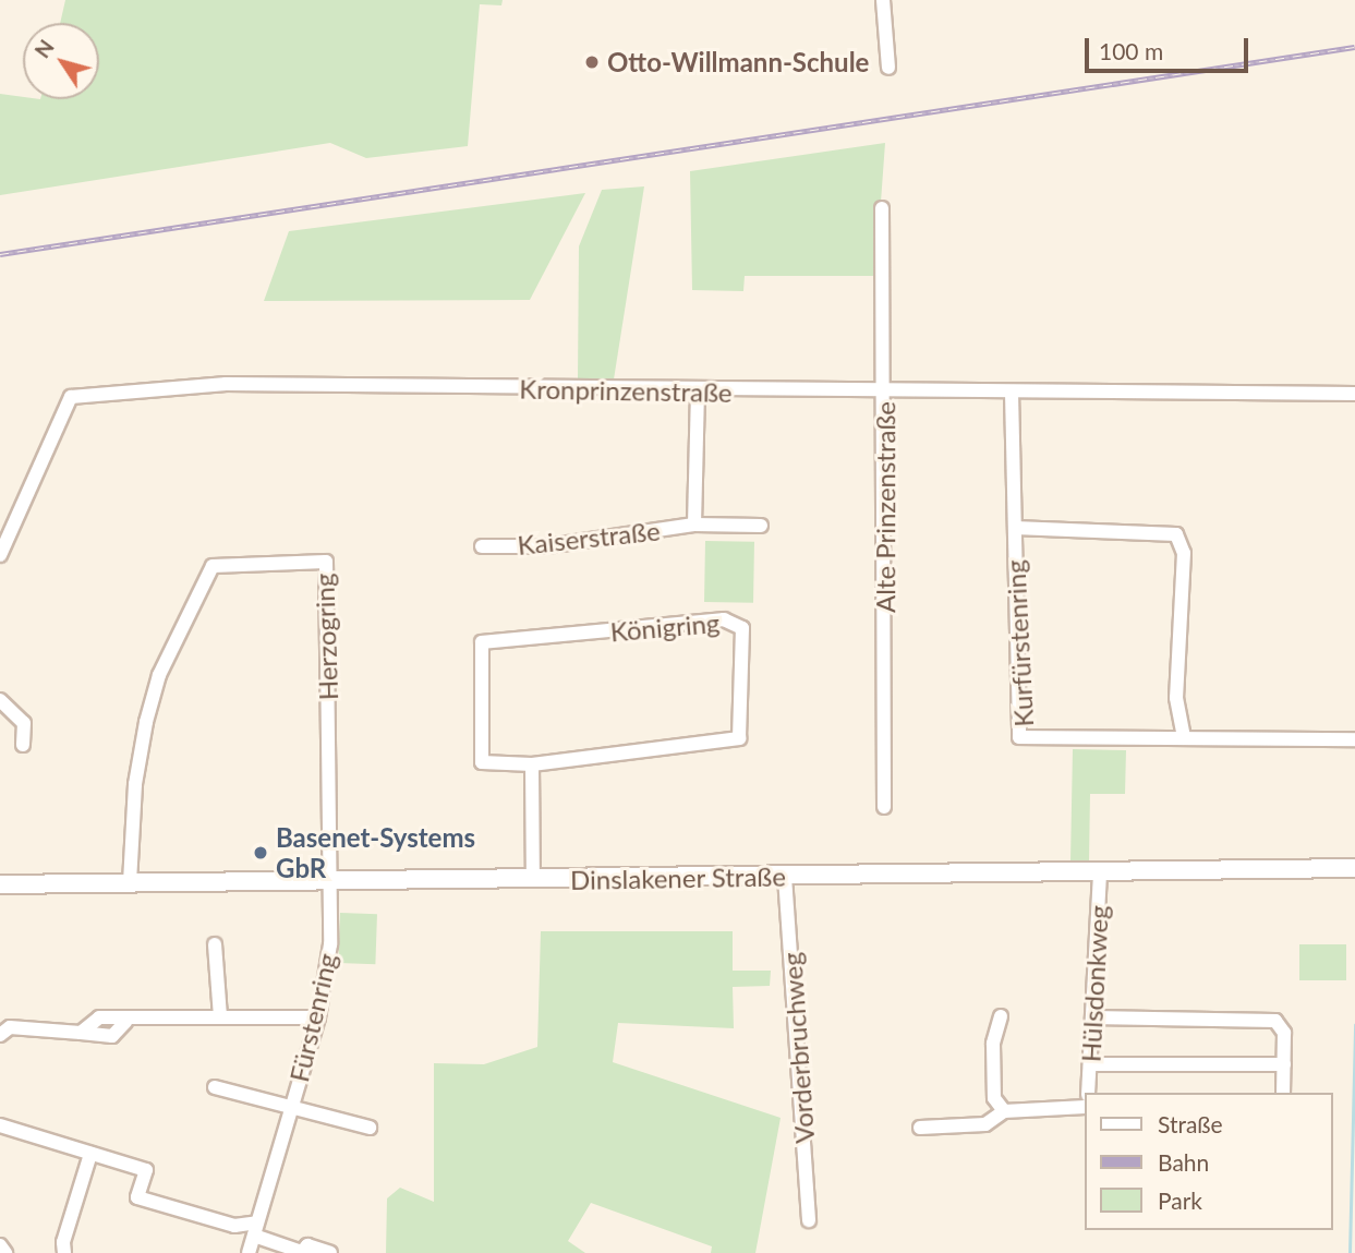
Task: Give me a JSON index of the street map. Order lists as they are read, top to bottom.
{
  "streets": {
    "main road": ["Dinslakener Straße"],
    "street": [
      "Kronprinzenstraße",
      "Alte Prinzenstraße",
      "Kaiserstraße",
      "Königring",
      "Herzogring",
      "Kurfürstenring",
      "Hülsdonkweg",
      "Fürstenring",
      "Vorderbruchweg"
    ]
  },
  "crossings": [
    ["Kronprinzenstraße", "Alte Prinzenstraße"],
    ["Kronprinzenstraße", "Kaiserstraße"],
    ["Kronprinzenstraße", "Kurfürstenring"],
    ["Herzogring", "Dinslakener Straße"],
    ["Herzogring", "Fürstenring"],
    ["Dinslakener Straße", "Hülsdonkweg"],
    ["Dinslakener Straße", "Fürstenring"],
    ["Dinslakener Straße", "Vorderbruchweg"]
  ],
  "places": ["Otto-Willmann-Schule", "Basenet-Systems GbR"],
  "legend": ["Straße", "Bahn", "Park"],
  "scale_bar": "100 m",
  "north": "top left"
}
